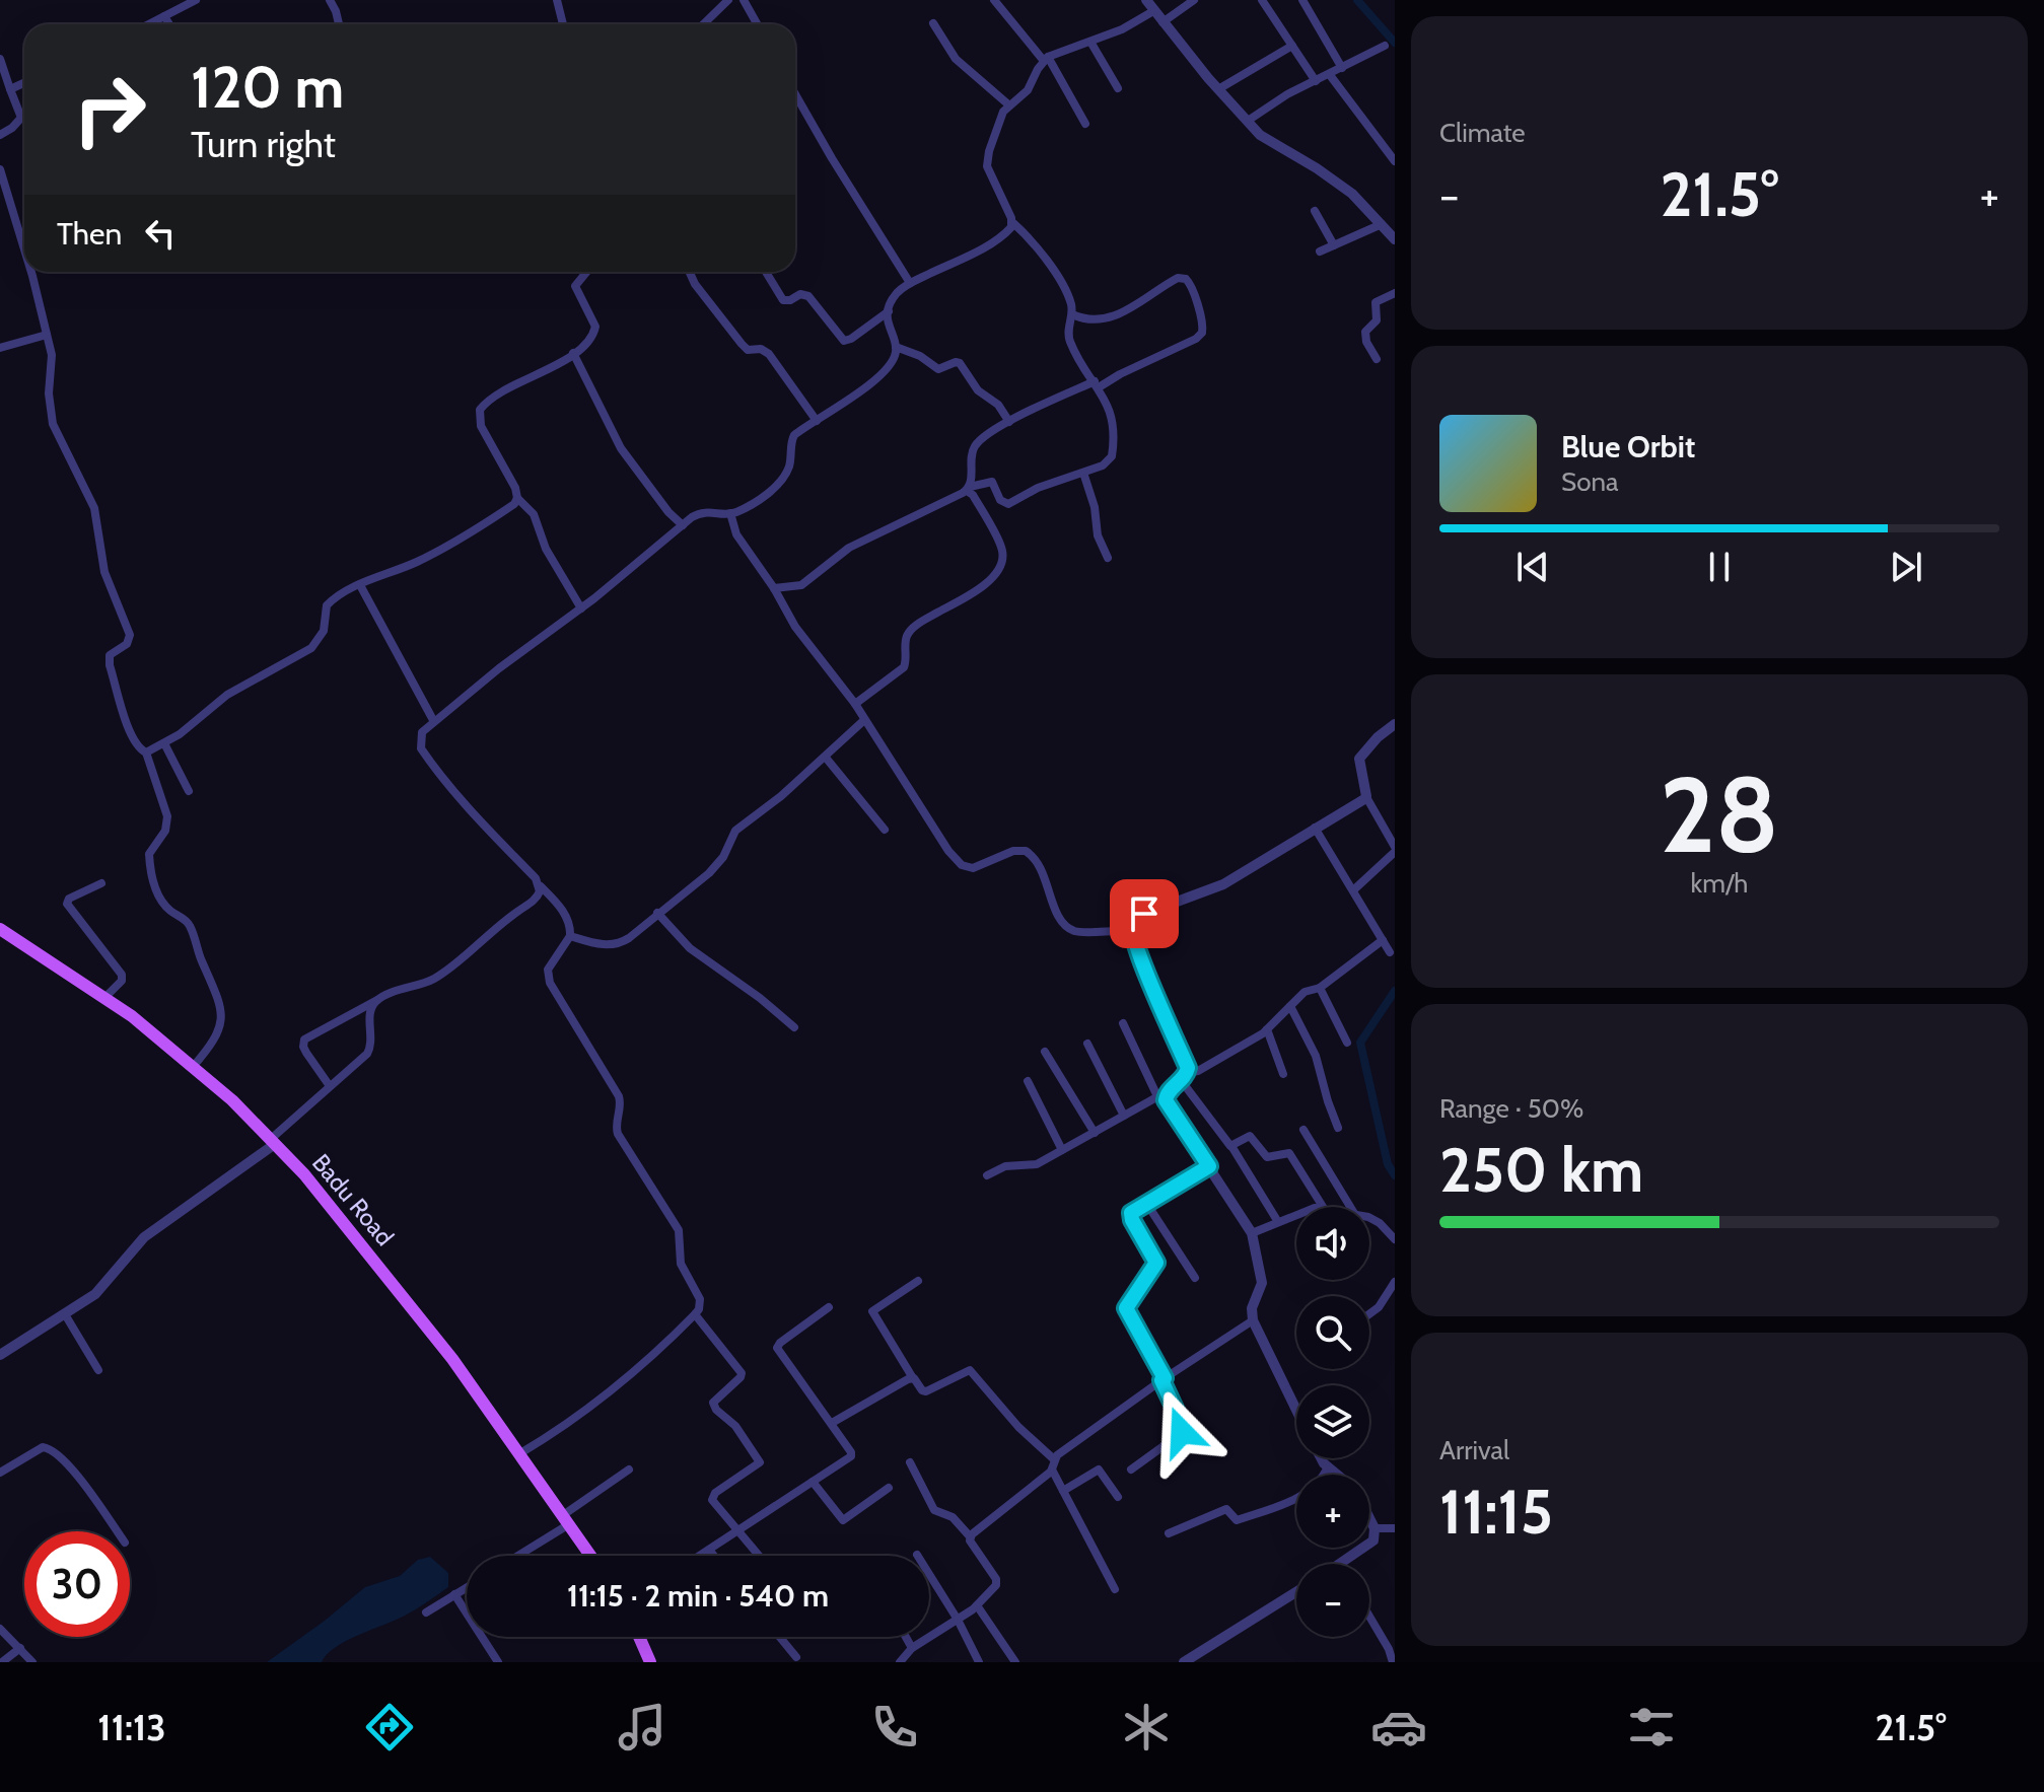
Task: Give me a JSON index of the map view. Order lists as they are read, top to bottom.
{
  "streets": {
    "main road": ["Badu Road"]
  },
  "page": {
    "tile": [
      "Climate",
      ["28", "km/h"],
      ["Range · 50%", "250 km"],
      ["Arrival", "11:15"]
    ],
    "turn": ["120 m", "Turn right"],
    "heat": ["−", "21.5°", "+"],
    "then": "Then",
    "song": ["Blue Orbit", "Sona"],
    "map_buttons": ["+", "−"],
    "limit": "30",
    "trip": "11:15 · 2 min · 540 m",
    "tabs": ["11:13", "21.5°"]
  }
}
